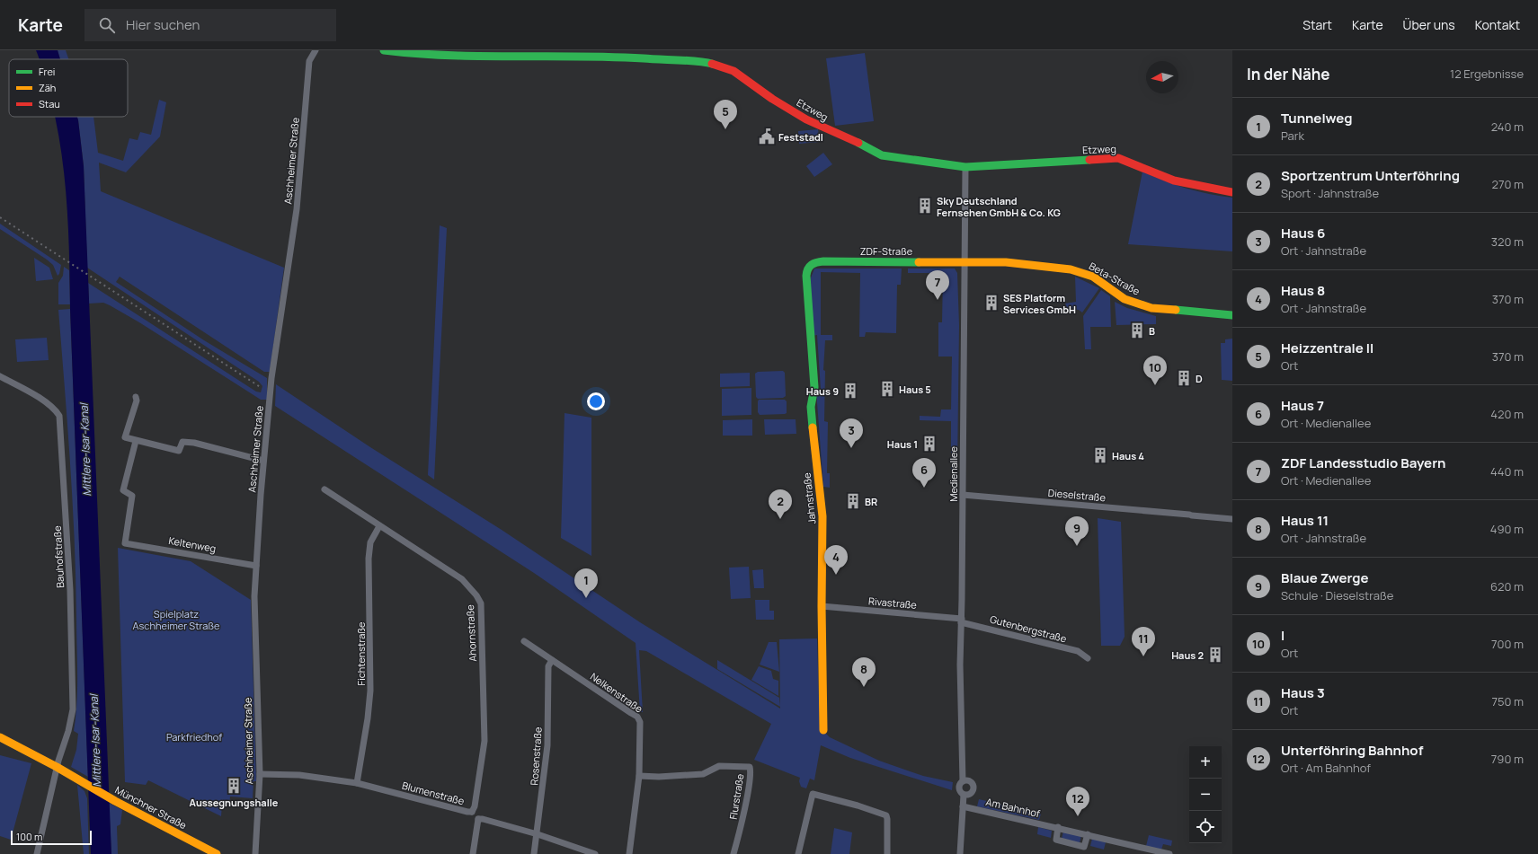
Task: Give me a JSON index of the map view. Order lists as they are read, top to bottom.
{
  "streets": {
    "street": [
      "Etzweg",
      "Aschheimer Straße",
      "ZDF-Straße",
      "Beta-Straße",
      "Medienallee",
      "Dieselstraße",
      "Jahnstraße",
      "Keltenweg",
      "Bauhofstraße",
      "Rivastraße",
      "Gutenbergstraße",
      "Ahornstraße",
      "Fichtenstraße",
      "Nelkenstraße",
      "Rosenstraße",
      "Blumenstraße",
      "Flurstraße",
      "Münchner Straße",
      "Am Bahnhof"
    ]
  },
  "crossings": [
    ["Etzweg", "Medienallee"],
    ["Aschheimer Straße", "Keltenweg"],
    ["Aschheimer Straße", "Blumenstraße"],
    ["ZDF-Straße", "Beta-Straße"],
    ["ZDF-Straße", "Medienallee"],
    ["ZDF-Straße", "Jahnstraße"],
    ["Beta-Straße", "Medienallee"],
    ["Medienallee", "Dieselstraße"],
    ["Medienallee", "Rivastraße"],
    ["Medienallee", "Gutenbergstraße"],
    ["Jahnstraße", "Rivastraße"],
    ["Bauhofstraße", "Münchner Straße"],
    ["Rivastraße", "Gutenbergstraße"],
    ["Ahornstraße", "Fichtenstraße"],
    ["Ahornstraße", "Blumenstraße"],
    ["Fichtenstraße", "Blumenstraße"],
    ["Nelkenstraße", "Rosenstraße"],
    ["Nelkenstraße", "Flurstraße"]
  ],
  "water": ["Mittlere-Isar-Kanal"],
  "parks": ["Spielplatz Aschheimer Straße", "Parkfriedhof"],
  "places": {
    "public building": ["Feststadl"],
    "building": [
      "Sky Deutschland Fernsehen GmbH & Co. KG",
      "SES Platform Services GmbH",
      "B",
      "D",
      "Haus 5",
      "Haus 9",
      "Haus 1",
      "Haus 4",
      "BR",
      "Haus 2",
      "Aussegnungshalle"
    ]
  },
  "legend": ["Frei", "Zäh", "Stau"],
  "scale_bar": "100 m",
  "north": "left",
  "page": {
    "header": "Karte",
    "search": "Hier suchen",
    "nav": [
      "Start",
      "Karte",
      "Über uns",
      "Kontakt"
    ],
    "heading": ["In der Nähe", "12 Ergebnisse"],
    "list": [
      {
        "mark": "1",
        "name": "Tunnelweg",
        "note": "Park",
        "value": "240 m"
      },
      {
        "mark": "2",
        "name": "Sportzentrum Unterföhring",
        "note": "Sport · Jahnstraße",
        "value": "270 m"
      },
      {
        "mark": "3",
        "name": "Haus 6",
        "note": "Ort · Jahnstraße",
        "value": "320 m"
      },
      {
        "mark": "4",
        "name": "Haus 8",
        "note": "Ort · Jahnstraße",
        "value": "370 m"
      },
      {
        "mark": "5",
        "name": "Heizzentrale II",
        "note": "Ort",
        "value": "370 m"
      },
      {
        "mark": "6",
        "name": "Haus 7",
        "note": "Ort · Medienallee",
        "value": "420 m"
      },
      {
        "mark": "7",
        "name": "ZDF Landesstudio Bayern",
        "note": "Ort · Medienallee",
        "value": "440 m"
      },
      {
        "mark": "8",
        "name": "Haus 11",
        "note": "Ort · Jahnstraße",
        "value": "490 m"
      },
      {
        "mark": "9",
        "name": "Blaue Zwerge",
        "note": "Schule · Dieselstraße",
        "value": "620 m"
      },
      {
        "mark": "10",
        "name": "I",
        "note": "Ort",
        "value": "700 m"
      },
      {
        "mark": "11",
        "name": "Haus 3",
        "note": "Ort",
        "value": "750 m"
      },
      {
        "mark": "12",
        "name": "Unterföhring Bahnhof",
        "note": "Ort · Am Bahnhof",
        "value": "790 m"
      }
    ],
    "pins": [
      "5",
      "7",
      "10",
      "3",
      "6",
      "2",
      "9",
      "4",
      "1",
      "11",
      "8",
      "12"
    ],
    "map_buttons": ["+", "−"],
    "scale": "100 m"
  }
}
